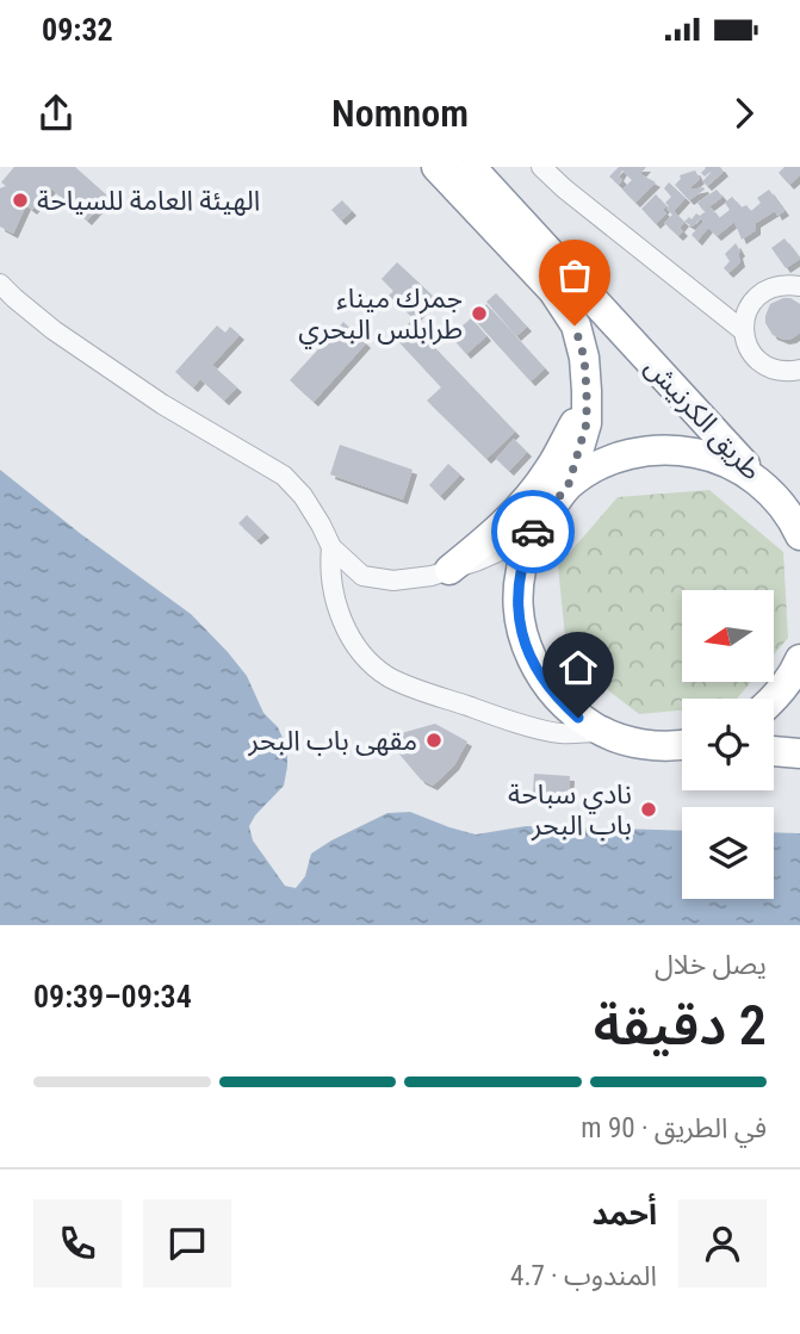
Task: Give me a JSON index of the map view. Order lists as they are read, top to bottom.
{
  "streets": {
    "highway": ["طريق الكرنيش"]
  },
  "places": [
    "الهيئة العامة للسياحة",
    "جمرك ميناء طرابلس البحري",
    "مقهى باب البحر",
    "نادي سباحة باب البحر"
  ],
  "north": "left",
  "page": {
    "status": "09:32",
    "header": "Nomnom",
    "heading": ["2 دقيقة", "يصل خلال", "09:34–09:39"],
    "panel": ["أحمد", "المندوب · 4.7"],
    "bar": "في الطريق · 90 m"
  }
}
